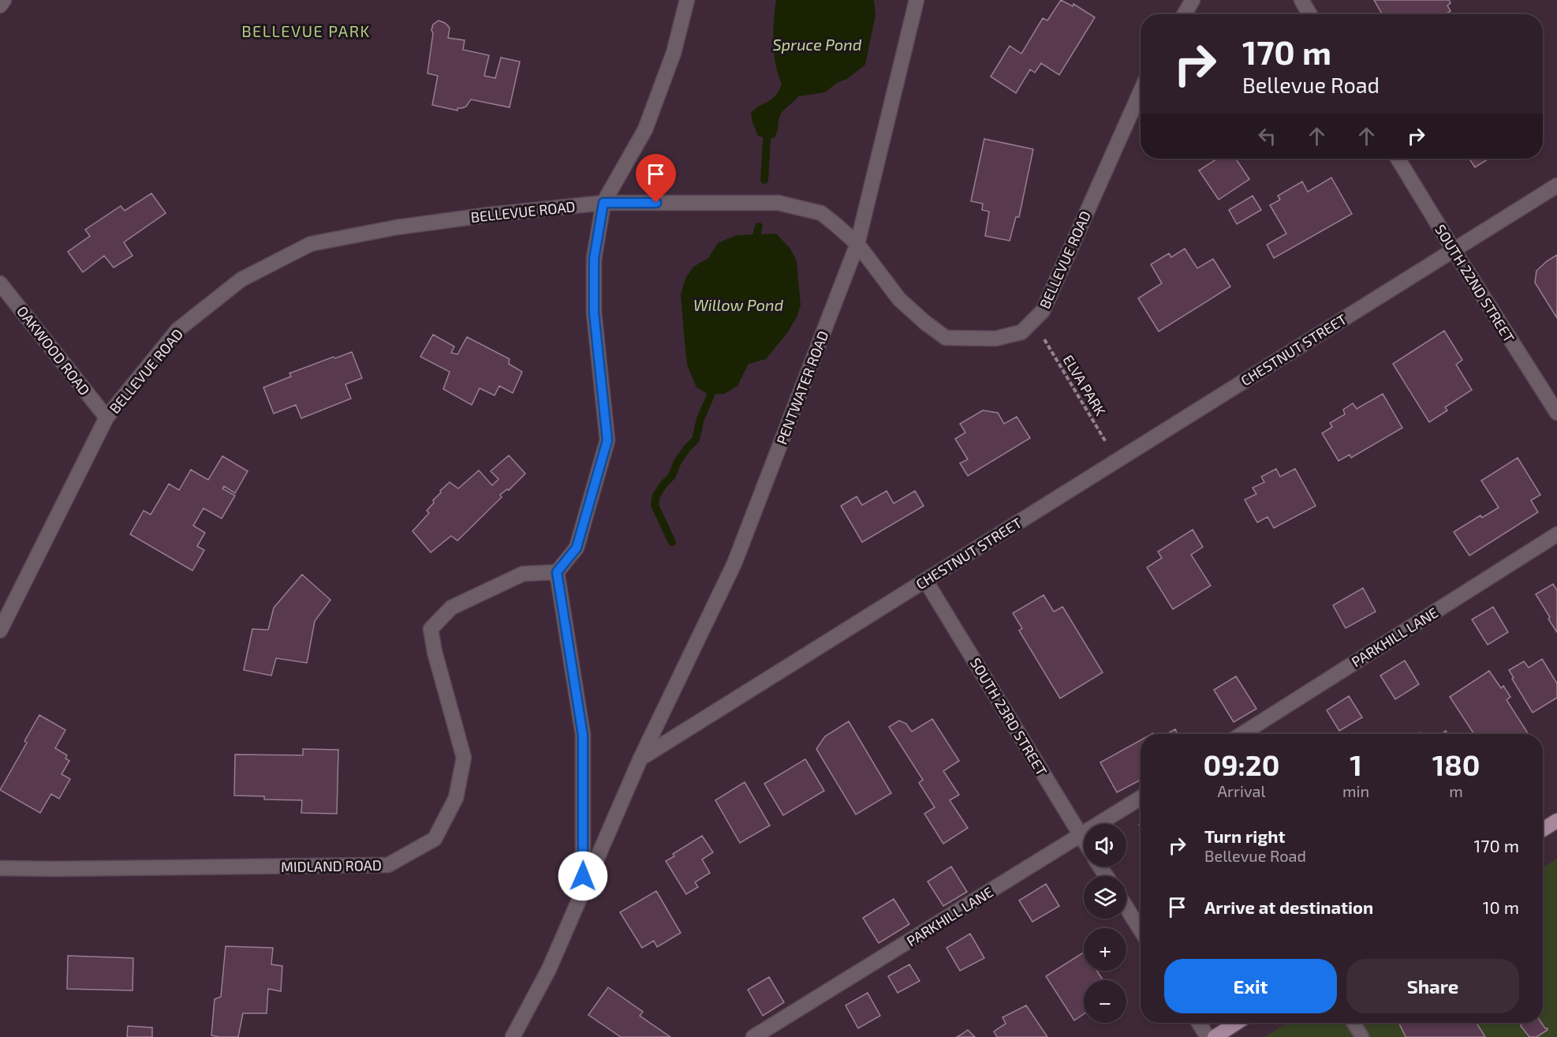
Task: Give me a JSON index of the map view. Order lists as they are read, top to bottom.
{
  "streets": {
    "street": [
      "BELLEVUE ROAD",
      "SOUTH 22ND STREET",
      "CHESTNUT STREET",
      "OAKWOOD ROAD",
      "PENTWATER ROAD",
      "PARKHILL LANE",
      "SOUTH 23RD STREET",
      "MIDLAND ROAD"
    ],
    "path": ["ELVA PARK"]
  },
  "crossings": [
    ["BELLEVUE ROAD", "OAKWOOD ROAD"],
    ["BELLEVUE ROAD", "ELVA PARK"],
    ["BELLEVUE ROAD", "PENTWATER ROAD"],
    ["SOUTH 22ND STREET", "CHESTNUT STREET"],
    ["CHESTNUT STREET", "ELVA PARK"],
    ["CHESTNUT STREET", "PENTWATER ROAD"],
    ["CHESTNUT STREET", "SOUTH 23RD STREET"],
    ["PARKHILL LANE", "SOUTH 23RD STREET"]
  ],
  "districts": ["BELLEVUE PARK"],
  "water": ["Spruce Pond", "Willow Pond"],
  "page": {
    "turn": ["170 m", "Bellevue Road"],
    "eta": [
      "09:20",
      "Arrival",
      "1",
      "min",
      "180",
      "m"
    ],
    "list": [
      {
        "name": "Turn right",
        "note": "Bellevue Road",
        "value": "170 m"
      },
      {
        "name": "Arrive at destination",
        "value": "10 m"
      }
    ],
    "map_buttons": ["+", "−"],
    "buttons": ["Exit", "Share"]
  }
}
